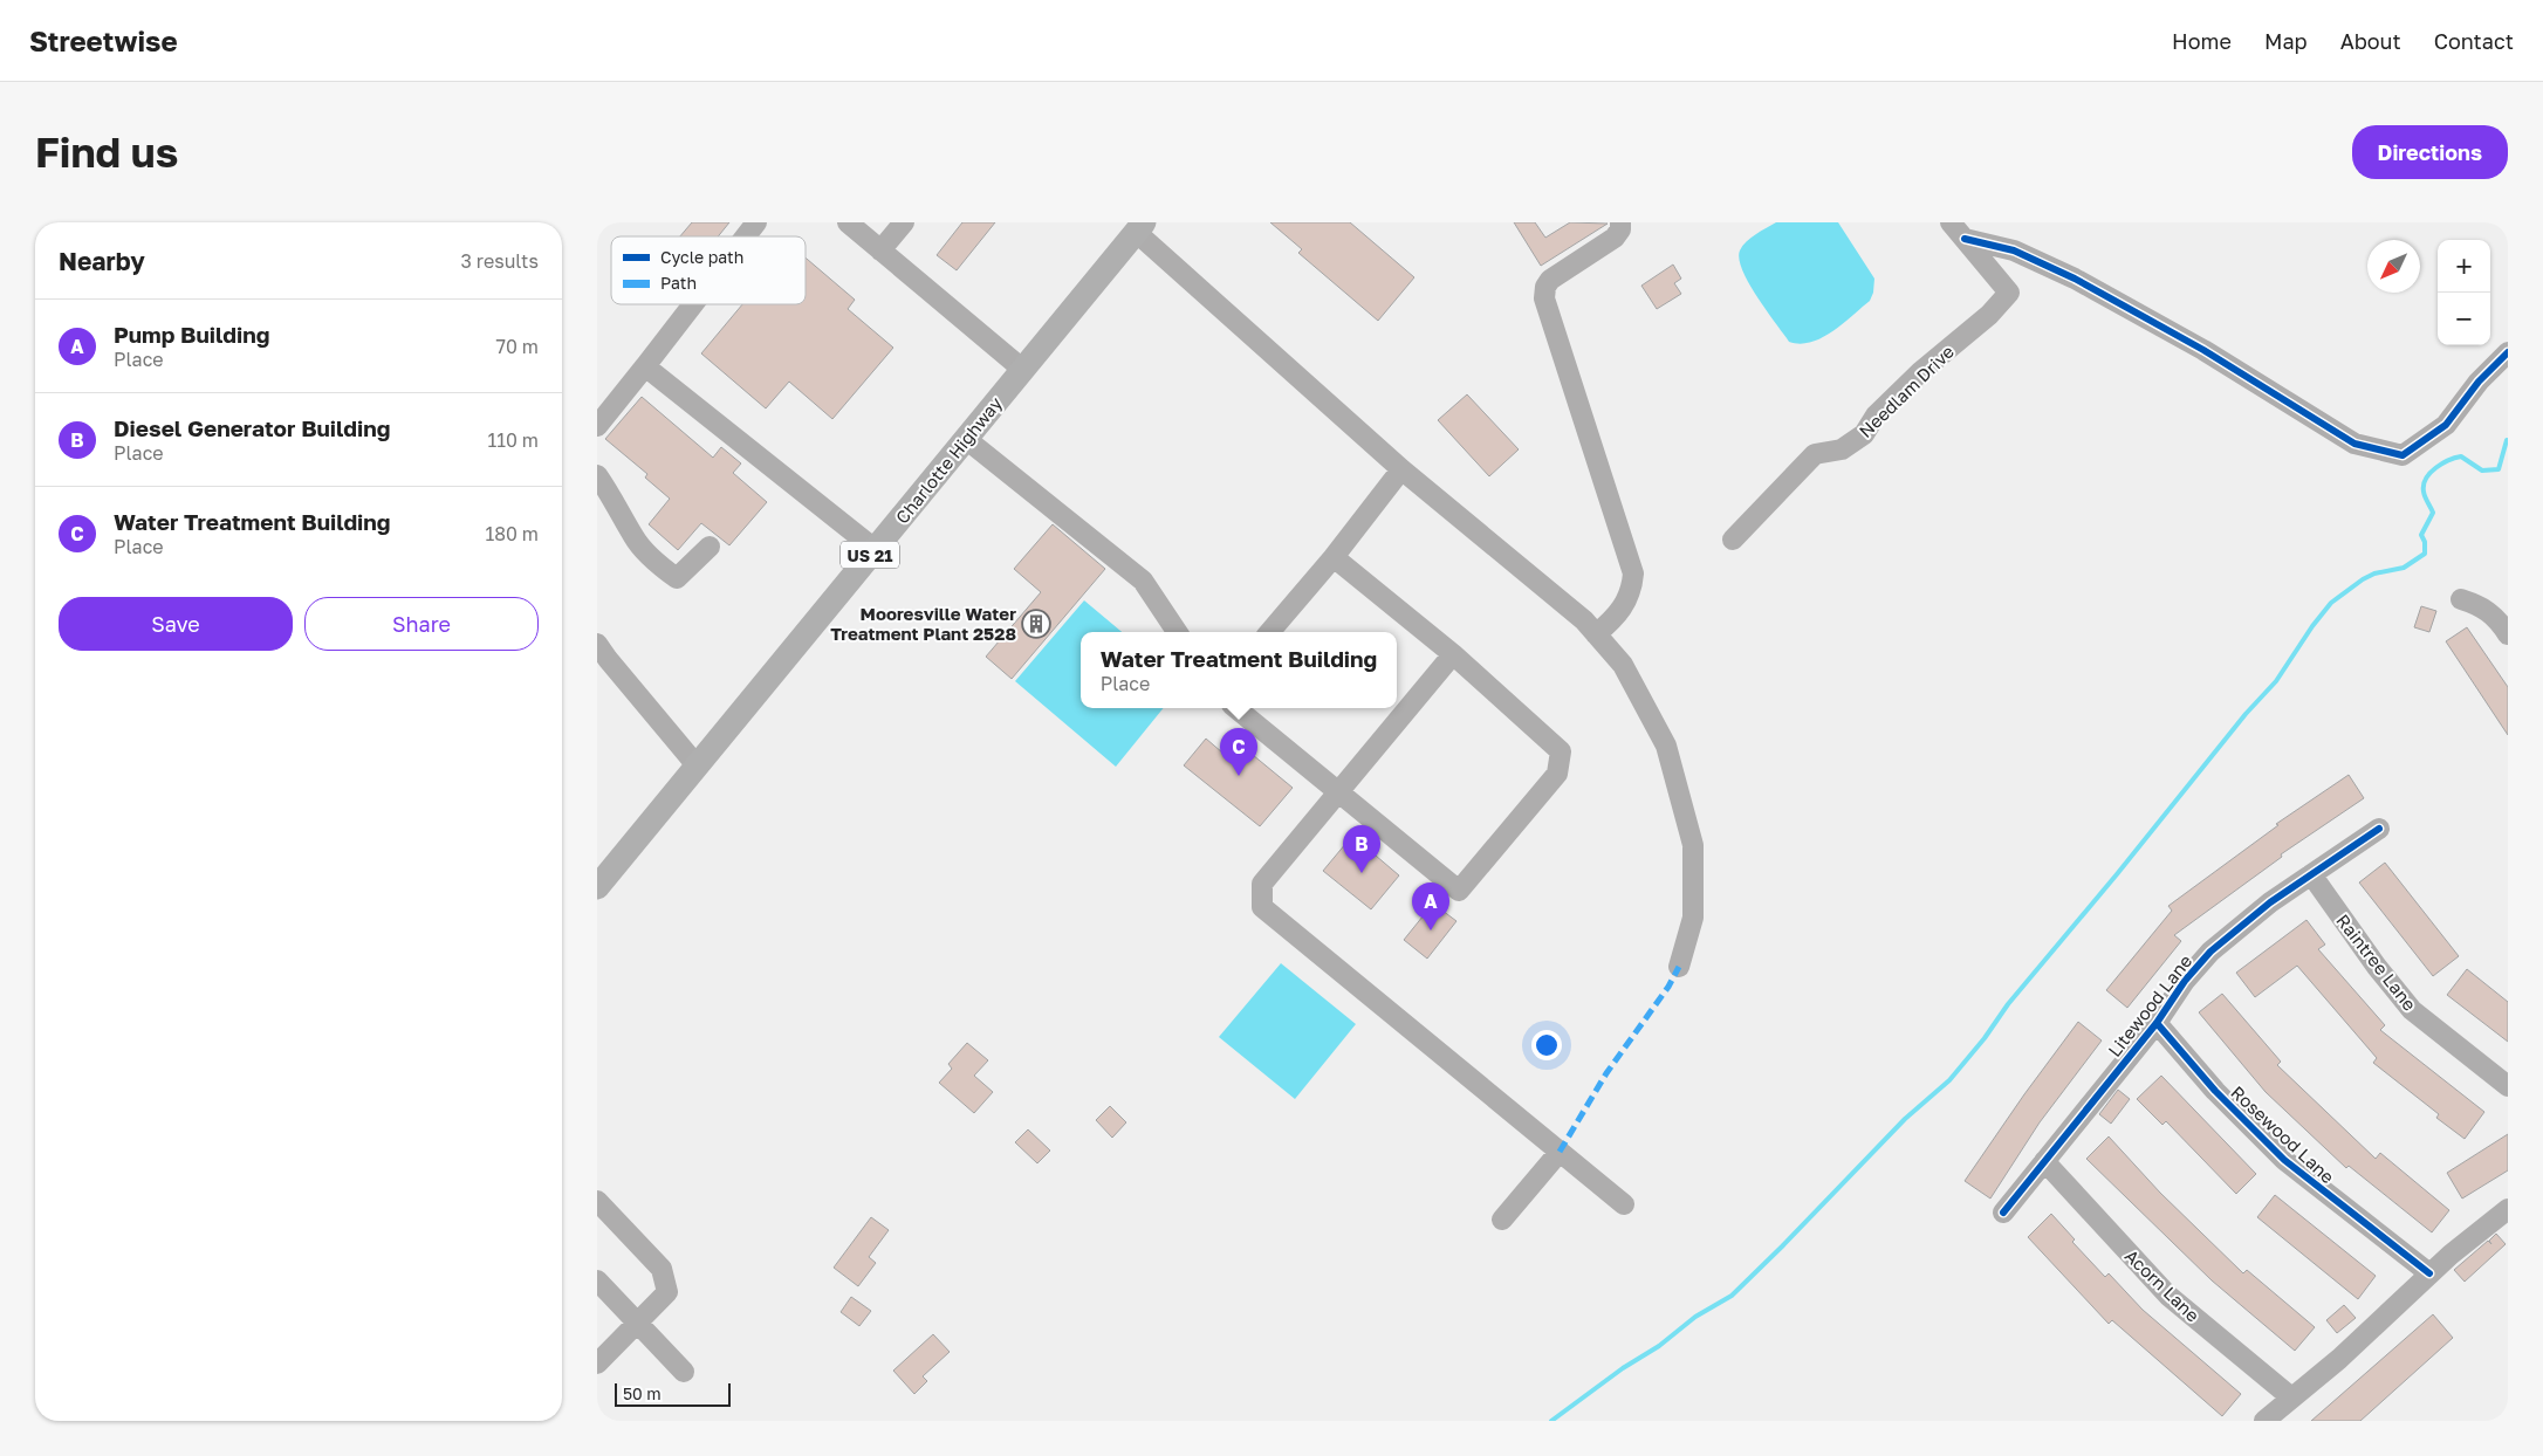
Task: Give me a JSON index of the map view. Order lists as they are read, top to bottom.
{
  "streets": {
    "main road": ["Charlotte Highway", "US 21"],
    "street": [
      "Needlam Drive",
      "Raintree Lane",
      "Litewood Lane",
      "Rosewood Lane",
      "Acorn Lane"
    ]
  },
  "crossings": [
    ["Raintree Lane", "Litewood Lane"],
    ["Litewood Lane", "Rosewood Lane"],
    ["Litewood Lane", "Acorn Lane"]
  ],
  "places": {
    "building": ["Mooresville Water Treatment Plant 2528"]
  },
  "legend": ["Cycle path", "Path"],
  "scale_bar": "50 m",
  "north": "bottom left",
  "page": {
    "header": "Streetwise",
    "nav": [
      "Home",
      "Map",
      "About",
      "Contact"
    ],
    "buttons": [
      "Directions",
      ["Save", "Share"]
    ],
    "title": "Find us",
    "heading": ["Nearby", "3 results"],
    "map_buttons": ["+", "−"],
    "list": [
      {
        "mark": "A",
        "name": "Pump Building",
        "note": "Place",
        "value": "70 m"
      },
      {
        "mark": "B",
        "name": "Diesel Generator Building",
        "note": "Place",
        "value": "110 m"
      },
      {
        "mark": "C",
        "name": "Water Treatment Building",
        "note": "Place",
        "value": "180 m"
      }
    ],
    "popup": ["Water Treatment Building", "Place"],
    "pins": ["C", "B", "A"],
    "scale": "50 m"
  }
}
